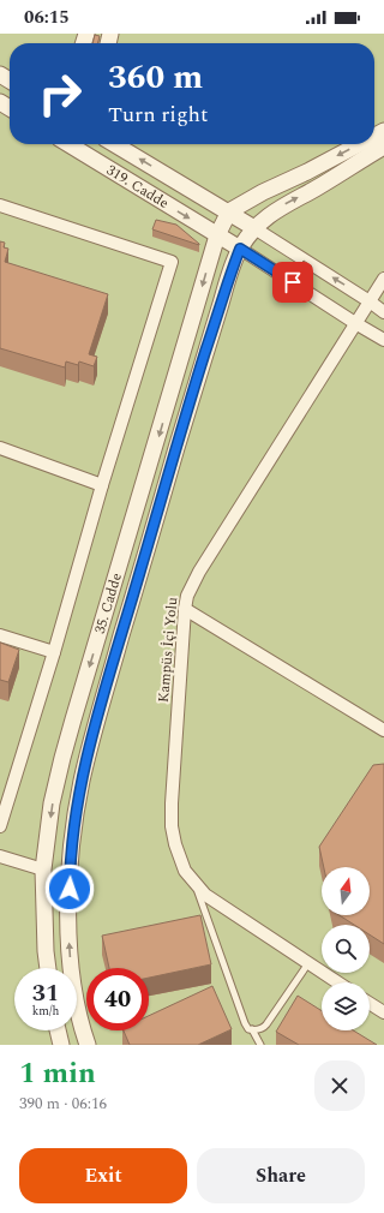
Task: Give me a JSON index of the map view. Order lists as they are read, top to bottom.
{
  "streets": {
    "street": ["319. Cadde", "35. Cadde", "Kampüs İçi Yolu"]
  },
  "crossings": [
    ["319. Cadde", "35. Cadde"]
  ],
  "north": "top",
  "page": {
    "status": "06:15",
    "turn": ["360 m", "Turn right"],
    "speed": "31 km/h",
    "limit": "40",
    "heading": ["1 min", "390 m · 06:16"],
    "buttons": ["Exit", "Share"]
  }
}
